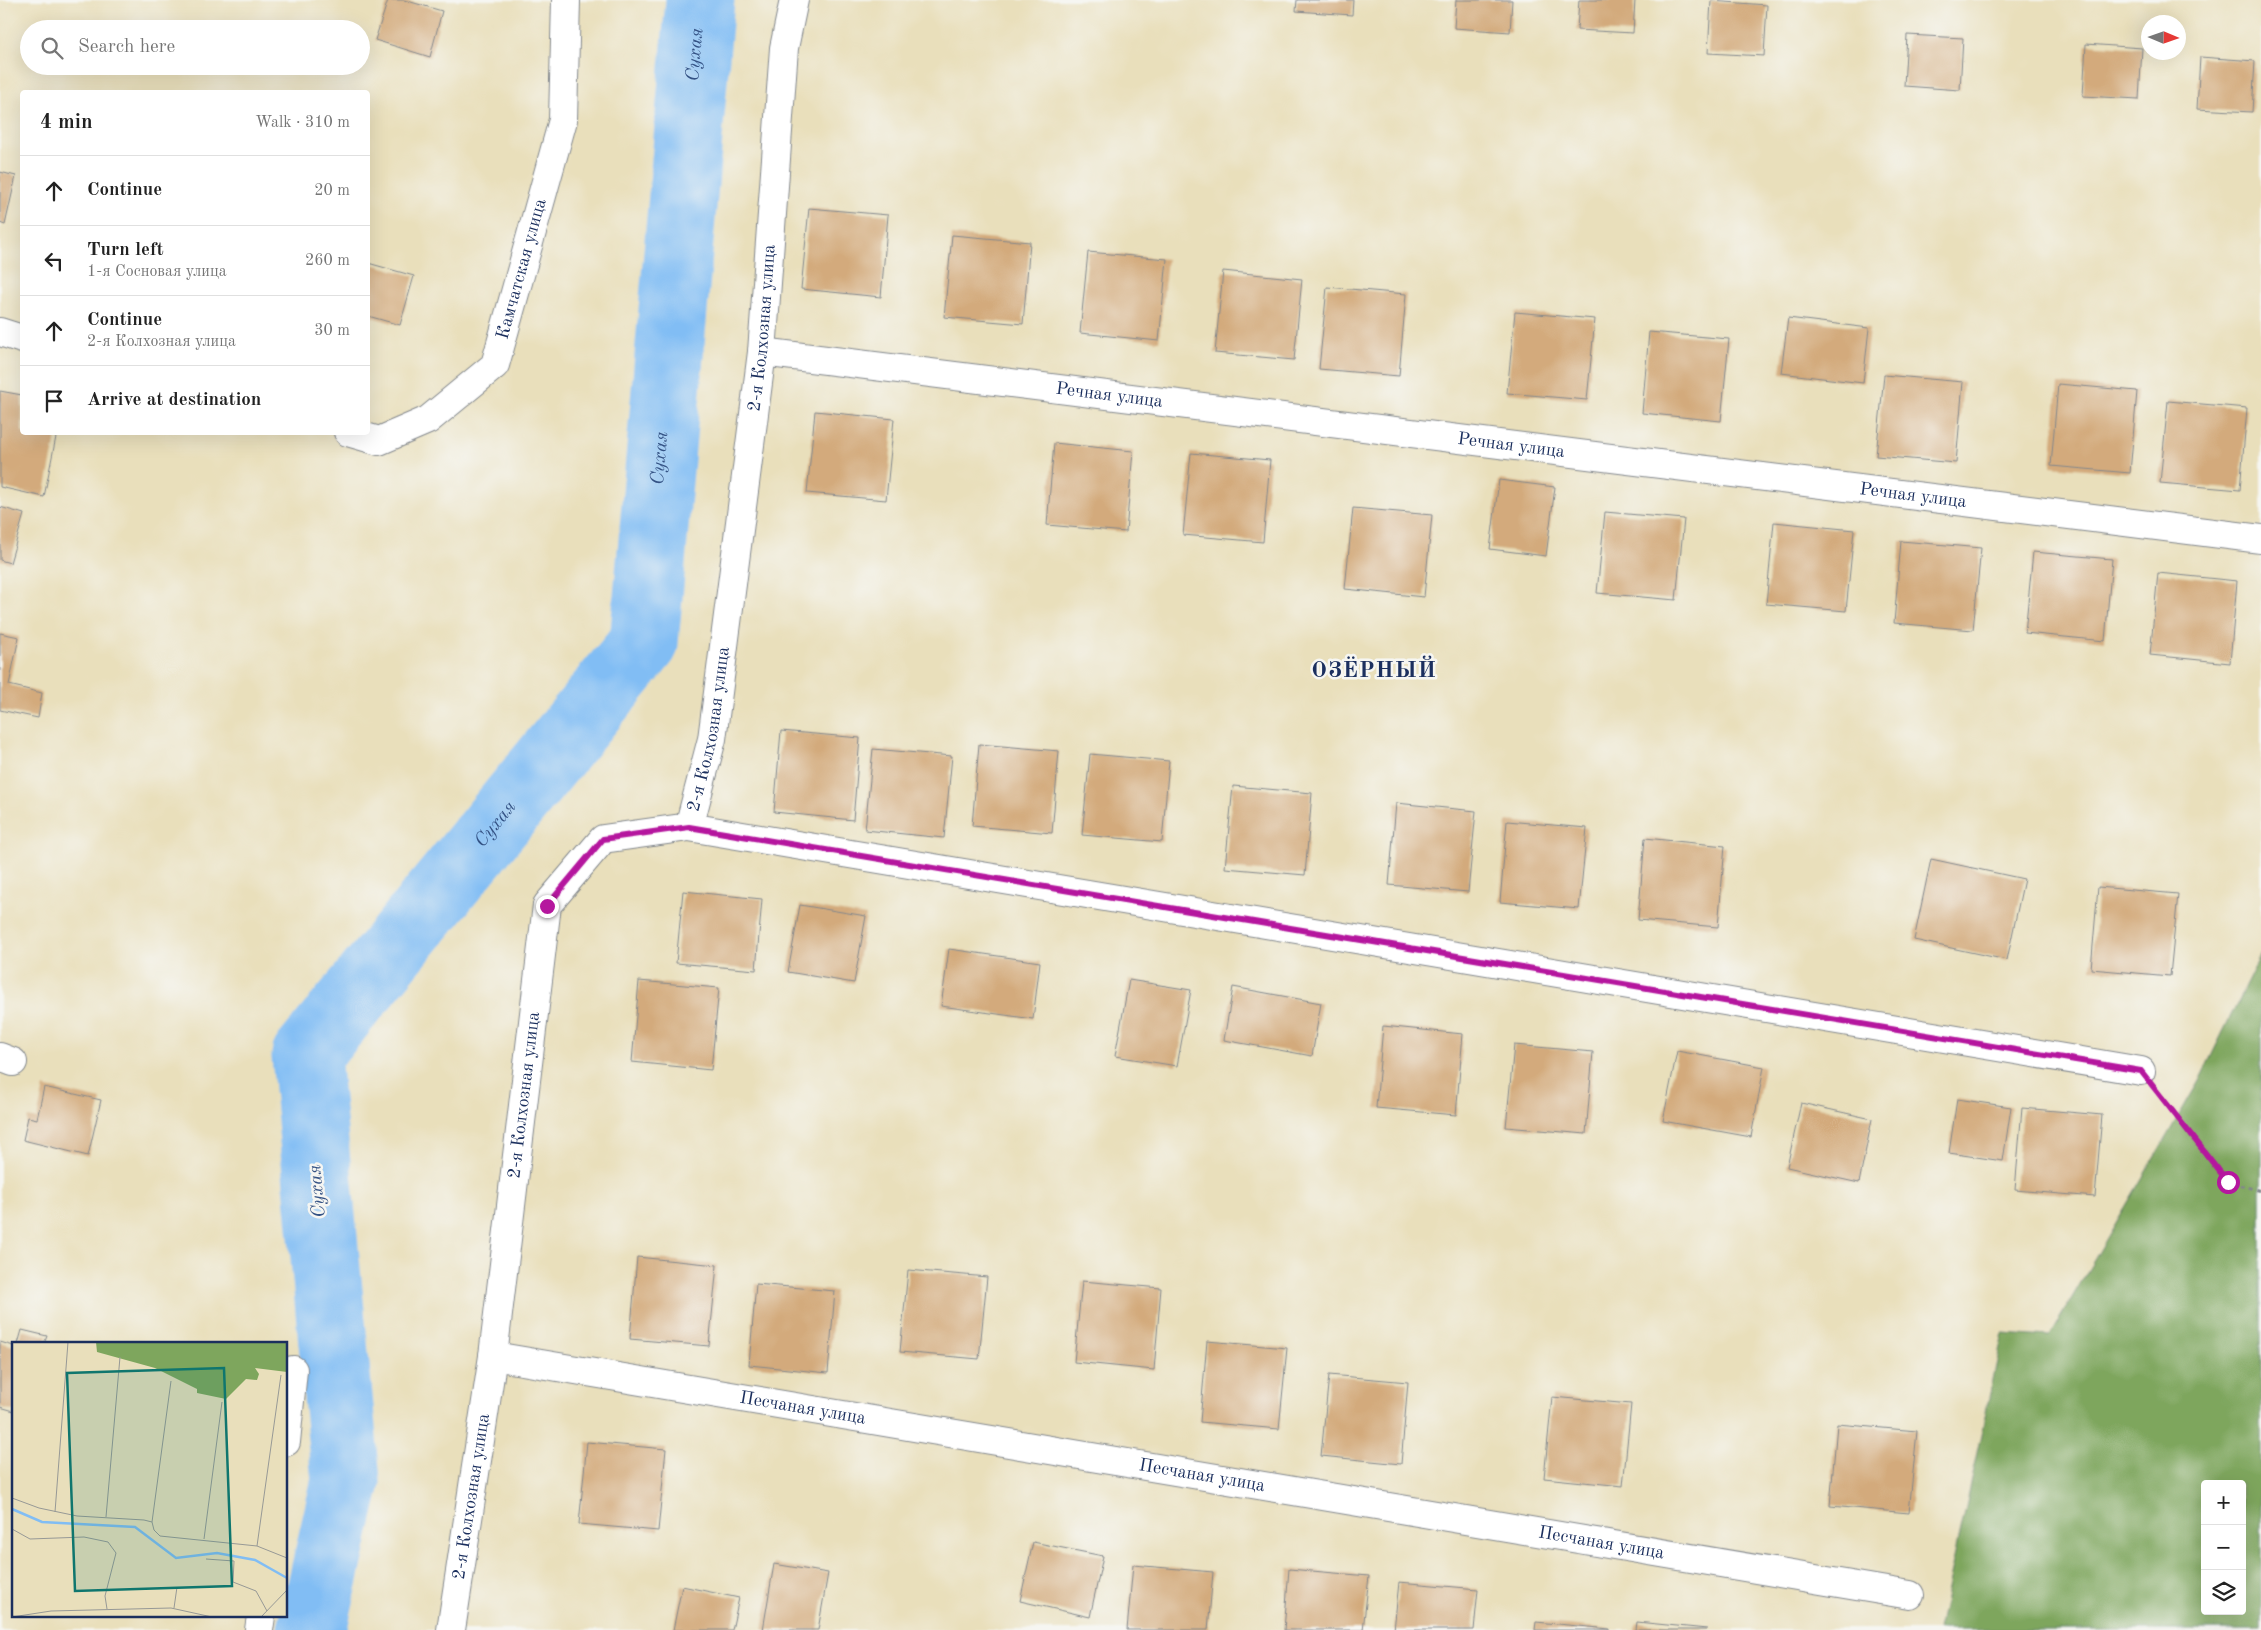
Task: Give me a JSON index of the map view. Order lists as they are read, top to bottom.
{
  "streets": {
    "street": [
      "Камчатская улица",
      "2-я Колхозная улица",
      "Речная улица",
      "Песчаная улица"
    ]
  },
  "crossings": [
    ["2-я Колхозная улица", "Речная улица"],
    ["2-я Колхозная улица", "Песчаная улица"]
  ],
  "districts": ["ОЗЁРНЫЙ"],
  "water": ["Сухая"],
  "north": "right",
  "page": {
    "search": "Search here",
    "heading": ["4 min", "Walk · 310 m"],
    "list": [
      ["Continue", "20 m"],
      ["Turn left", "1-я Сосновая улица", "260 m"],
      ["Continue", "2-я Колхозная улица", "30 m"],
      "Arrive at destination"
    ],
    "map_buttons": ["+", "−"]
  }
}
